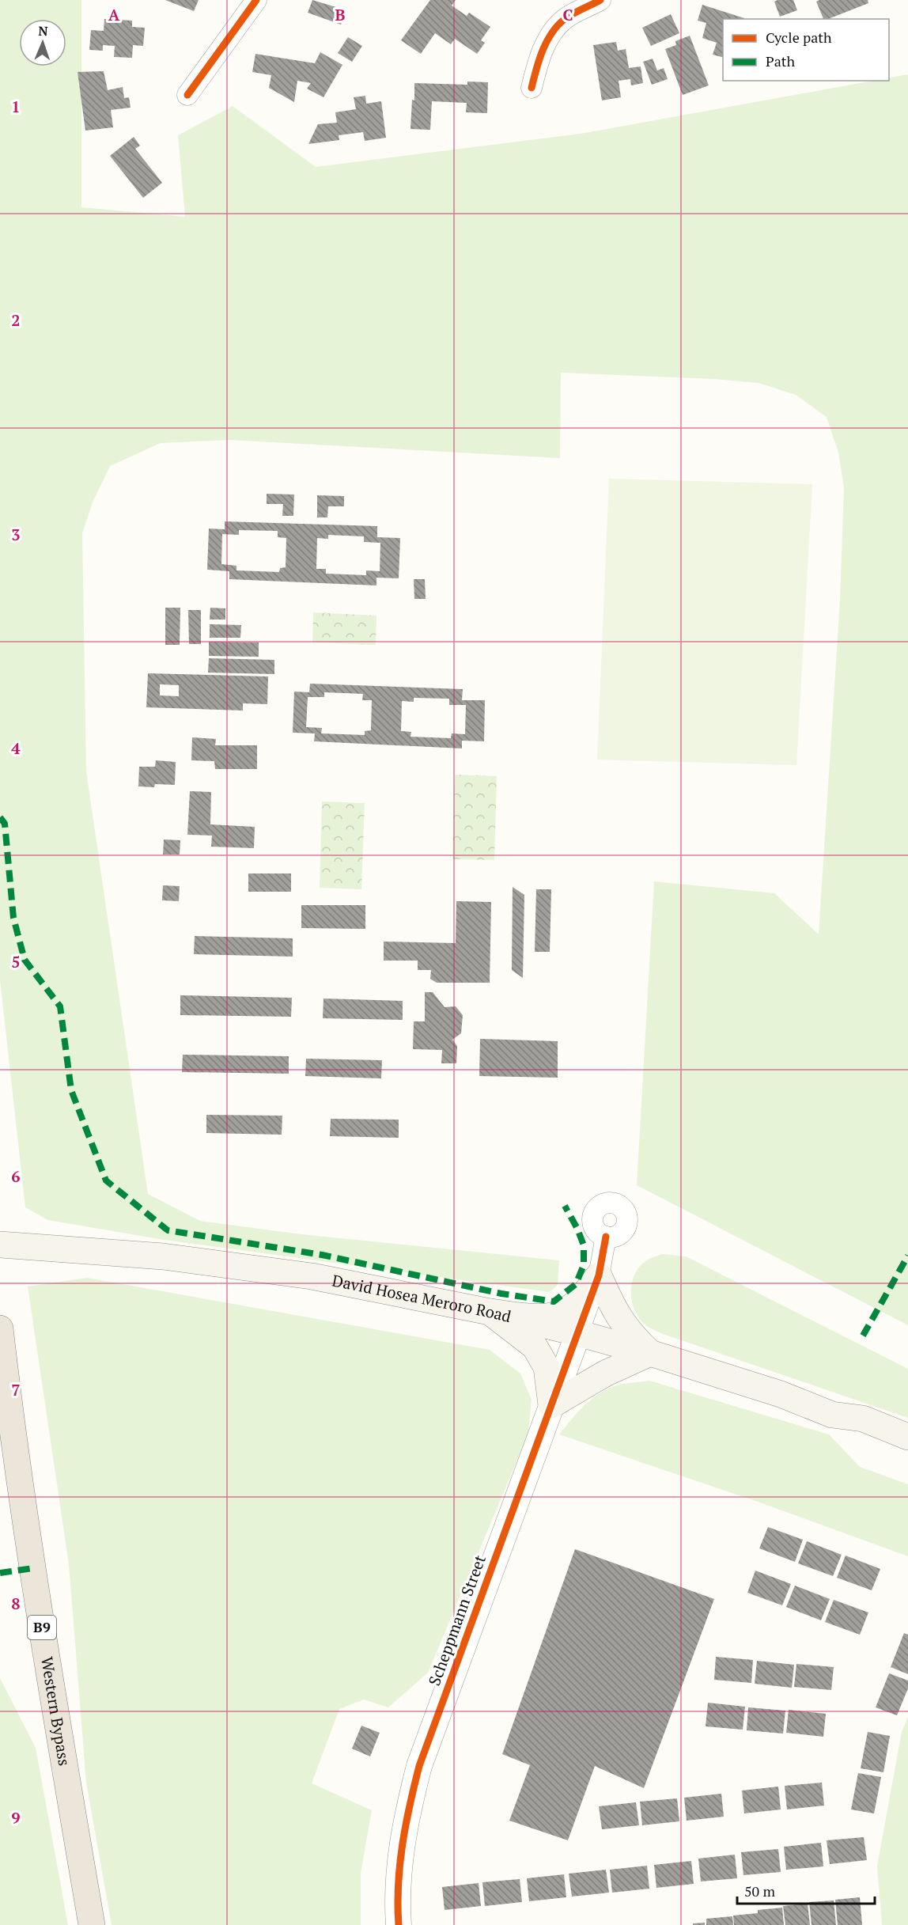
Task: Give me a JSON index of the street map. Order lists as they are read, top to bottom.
{
  "streets": {
    "highway": ["B9", "Western Bypass"],
    "main road": ["David Hosea Meroro Road"],
    "street": ["Scheppmann Street"]
  },
  "crossings": [
    ["David Hosea Meroro Road", "Scheppmann Street"]
  ],
  "legend": ["Cycle path", "Path"],
  "scale_bar": "50 m",
  "north": "top",
  "grid": {
    "columns": ["A", "B", "C"],
    "rows": [
      "1",
      "2",
      "3",
      "4",
      "5",
      "6",
      "7",
      "8",
      "9"
    ]
  }
}
